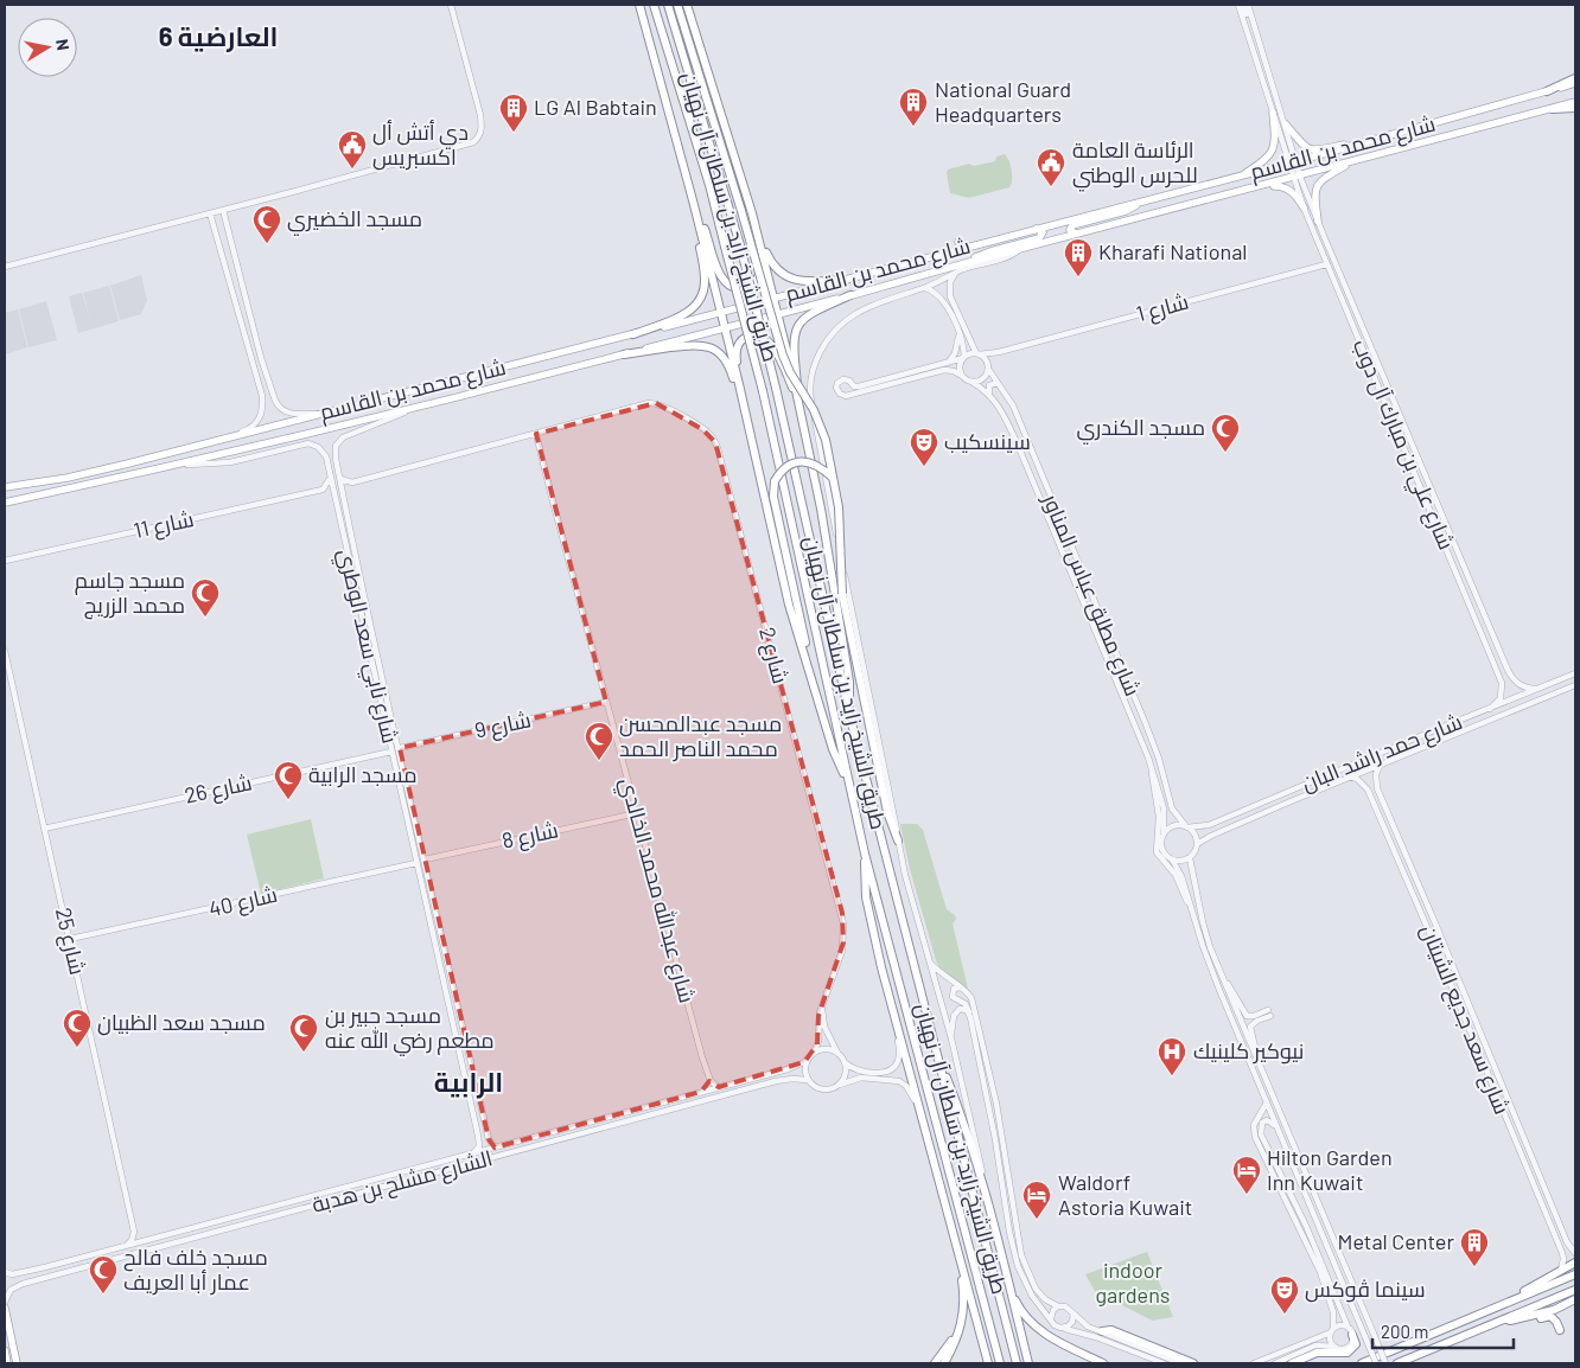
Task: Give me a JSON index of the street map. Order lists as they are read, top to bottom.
{
  "streets": {
    "highway": ["طريق الشيخ زايد بن سلطان آل نهيان"],
    "main road": ["شارع محمد بن القاسم"],
    "street": [
      "شارع 1",
      "شارع علي بن مبارك آل دوب",
      "شارع 11",
      "شارع مطلق عباس المناور",
      "شارع نابي سعد الوطري",
      "شارع 2",
      "شارع 9",
      "شارع حمد راشد البان",
      "شارع 26",
      "شارع 8",
      "شارع عبدالله محمد الخالدي",
      "شارع 40",
      "شارع 25",
      "شارع سعد جديع الشيتان",
      "الشارع مشلح بن هدبة"
    ]
  },
  "crossings": [
    ["شارع محمد بن القاسم", "شارع علي بن مبارك آل دوب"],
    ["شارع محمد بن القاسم", "شارع نابي سعد الوطري"],
    ["شارع 1", "شارع علي بن مبارك آل دوب"],
    ["شارع 1", "شارع مطلق عباس المناور"],
    ["شارع علي بن مبارك آل دوب", "شارع حمد راشد البان"],
    ["شارع مطلق عباس المناور", "شارع حمد راشد البان"],
    ["شارع نابي سعد الوطري", "شارع 9"],
    ["شارع نابي سعد الوطري", "شارع 26"],
    ["شارع نابي سعد الوطري", "شارع 8"],
    ["شارع نابي سعد الوطري", "شارع 40"],
    ["شارع نابي سعد الوطري", "الشارع مشلح بن هدبة"],
    ["شارع 2", "شارع عبدالله محمد الخالدي"],
    ["شارع 2", "الشارع مشلح بن هدبة"],
    ["شارع 9", "شارع عبدالله محمد الخالدي"],
    ["شارع حمد راشد البان", "شارع سعد جديع الشيتان"],
    ["شارع 26", "شارع 25"],
    ["شارع 8", "شارع عبدالله محمد الخالدي"],
    ["شارع عبدالله محمد الخالدي", "الشارع مشلح بن هدبة"],
    ["شارع 40", "شارع 25"]
  ],
  "districts": ["العارضية 6", "الرابية"],
  "parks": ["indoor gardens"],
  "places": {
    "building": [
      "National Guard Headquarters",
      "LG Al Babtain",
      "Kharafi National",
      "Metal Center"
    ],
    "public building": ["دي أتش أل اكسبريس", "الرئاسة العامة للحرس الوطني"],
    "mosque": [
      "مسجد الخضيري",
      "مسجد الكندري",
      "مسجد جاسم محمد الزريج",
      "مسجد عبدالمحسن محمد الناصر الحمد",
      "مسجد الرابية",
      "مسجد سعد الظبيان",
      "مسجد جبير بن مطعم رضي الله عنه",
      "مسجد خلف فالح عمار أبا العريف"
    ],
    "theatre": ["سينسكيب", "سينما ڤوكس"],
    "hospital": ["نيوكير كلينيك"],
    "hotel": ["Hilton Garden Inn Kuwait", "Waldorf Astoria Kuwait"]
  },
  "scale_bar": "200 m",
  "north": "right"
}
